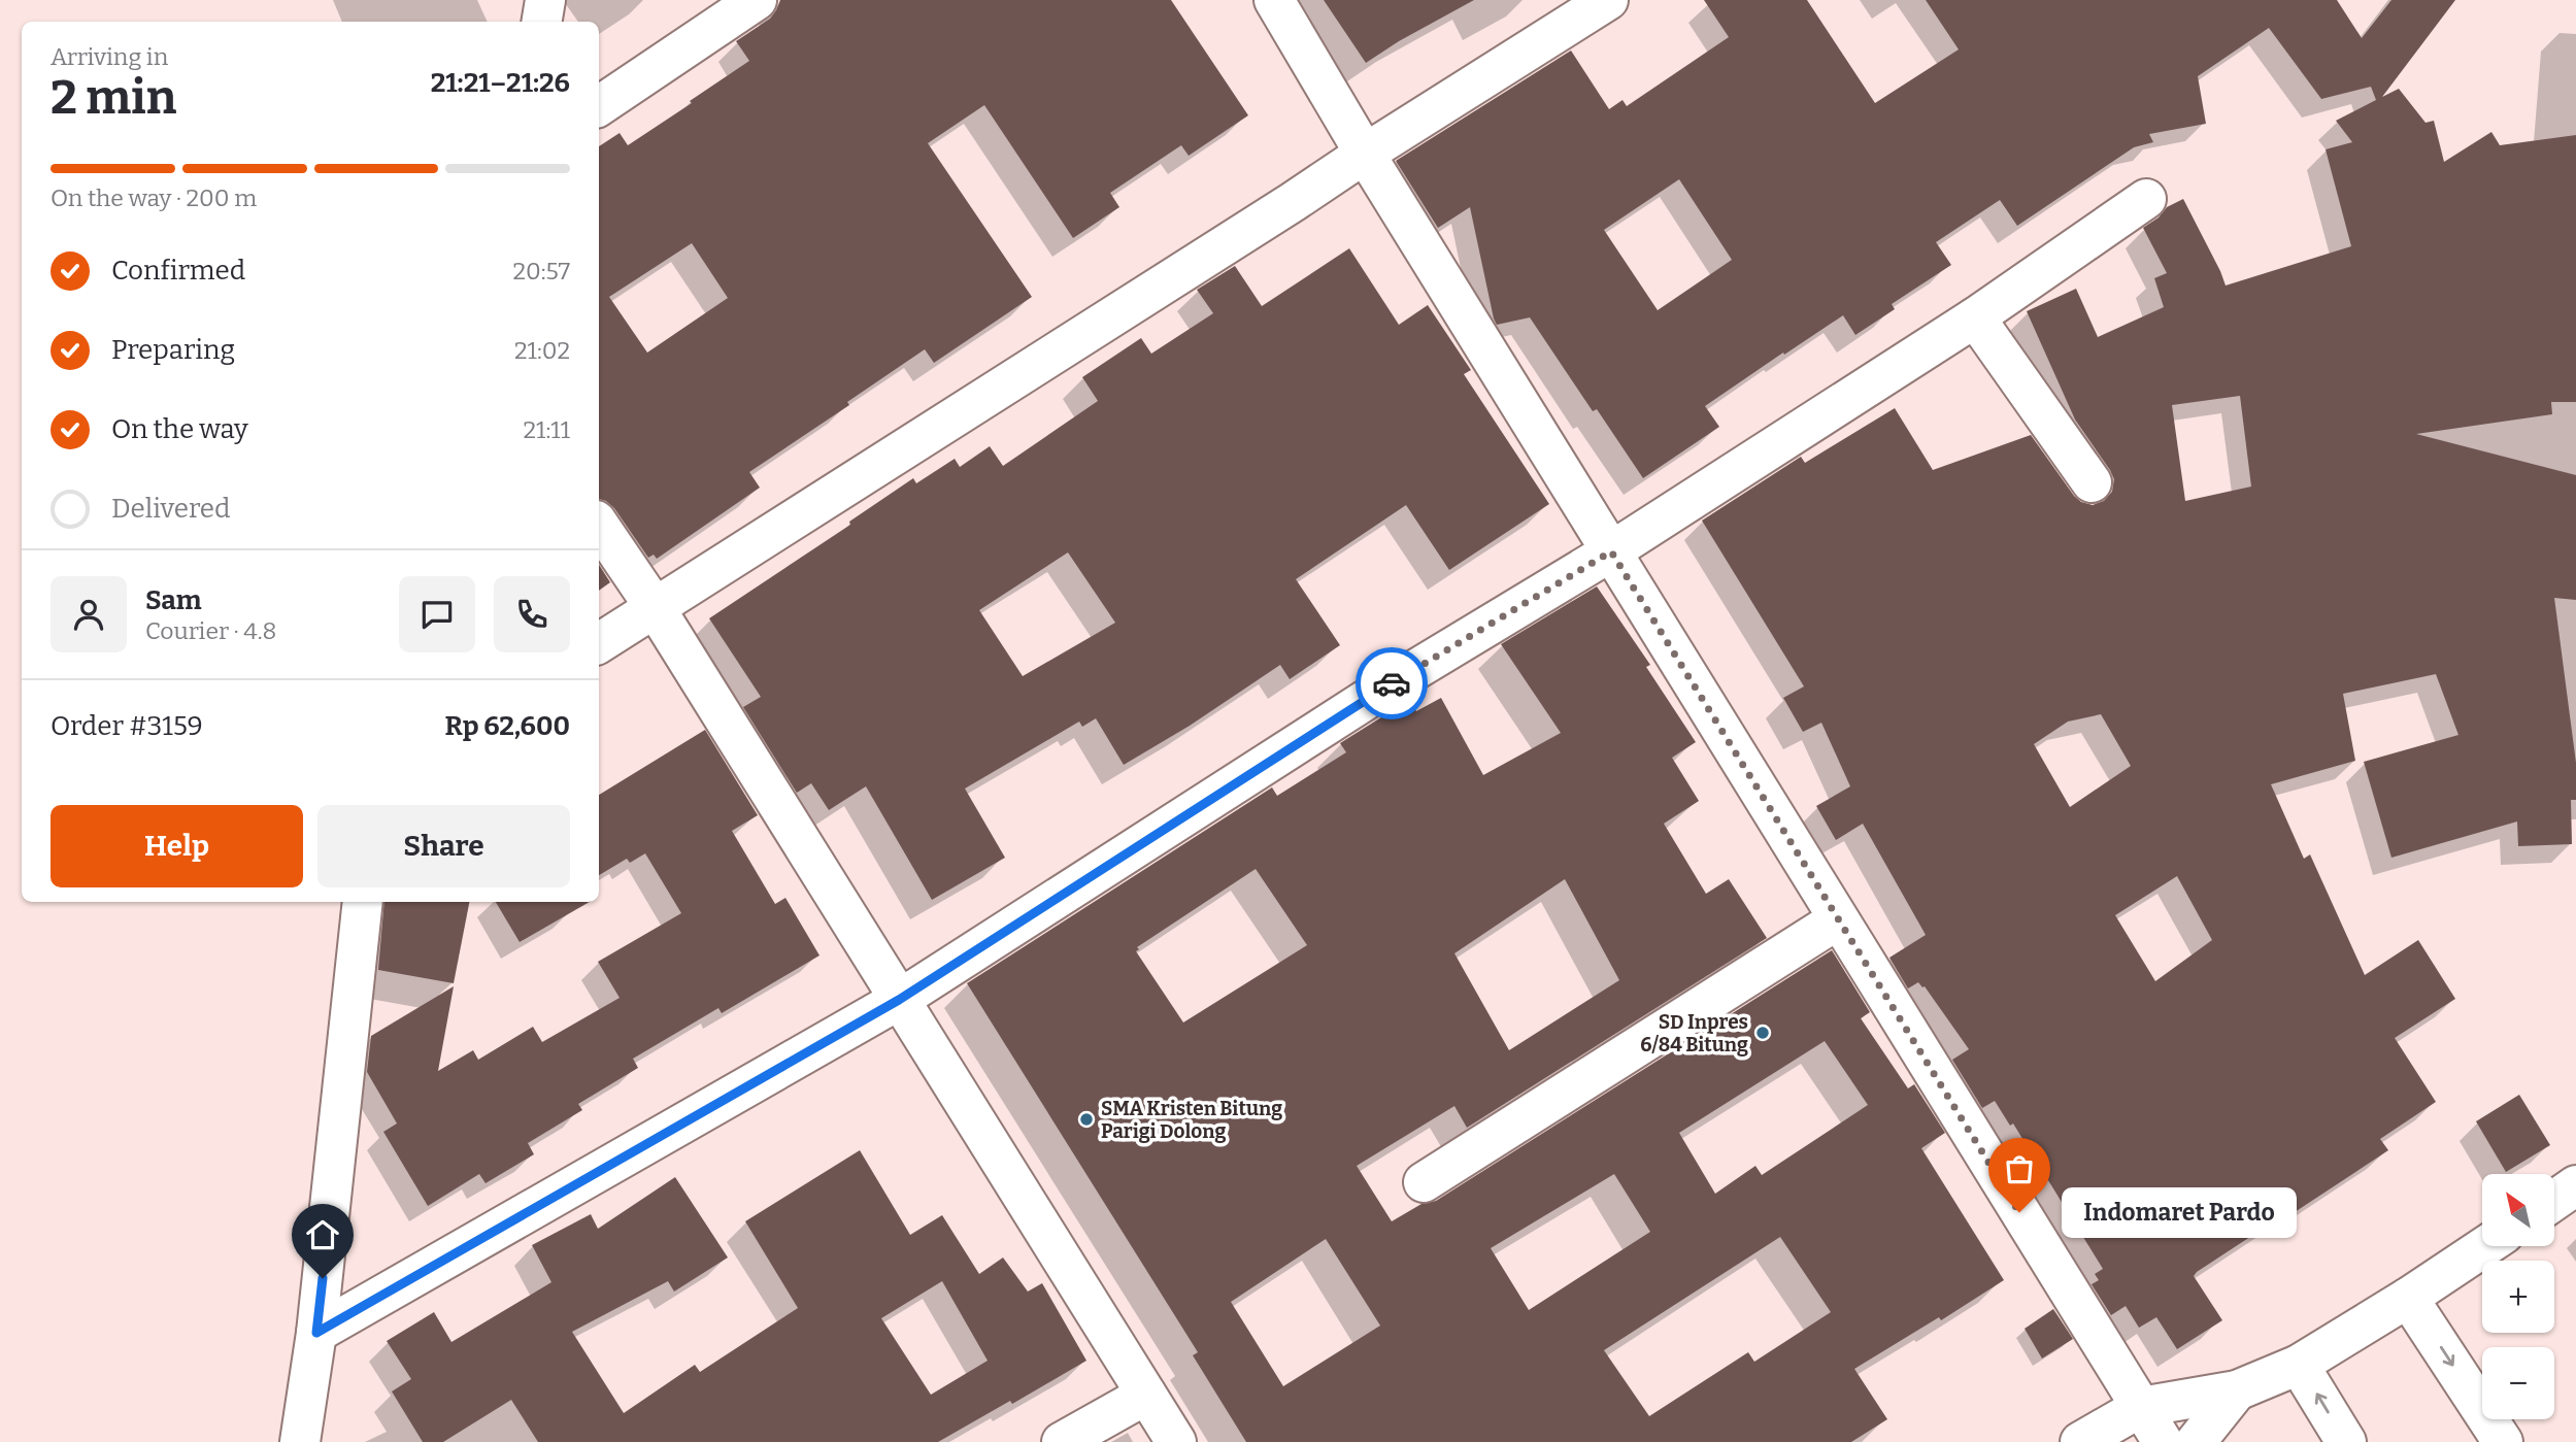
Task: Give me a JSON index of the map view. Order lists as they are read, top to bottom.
{
  "places": ["SD Inpres 6/84 Bitung", "SMA Kristen Bitung Parigi Dolong", "Indomaret Pardo"],
  "north": "top left",
  "page": {
    "heading": ["2 min", "Arriving in", "21:21–21:26"],
    "panel": [
      "Sam",
      "Courier · 4.8",
      "Order #3159",
      "Rp 62,600"
    ],
    "bar": "On the way · 200 m",
    "list": [
      ["Confirmed", "20:57"],
      ["Preparing", "21:02"],
      ["On the way", "21:11"],
      "Delivered"
    ],
    "buttons": ["Help", "Share"],
    "map_buttons": ["+", "−"],
    "bubble": "Indomaret Pardo"
  }
}
